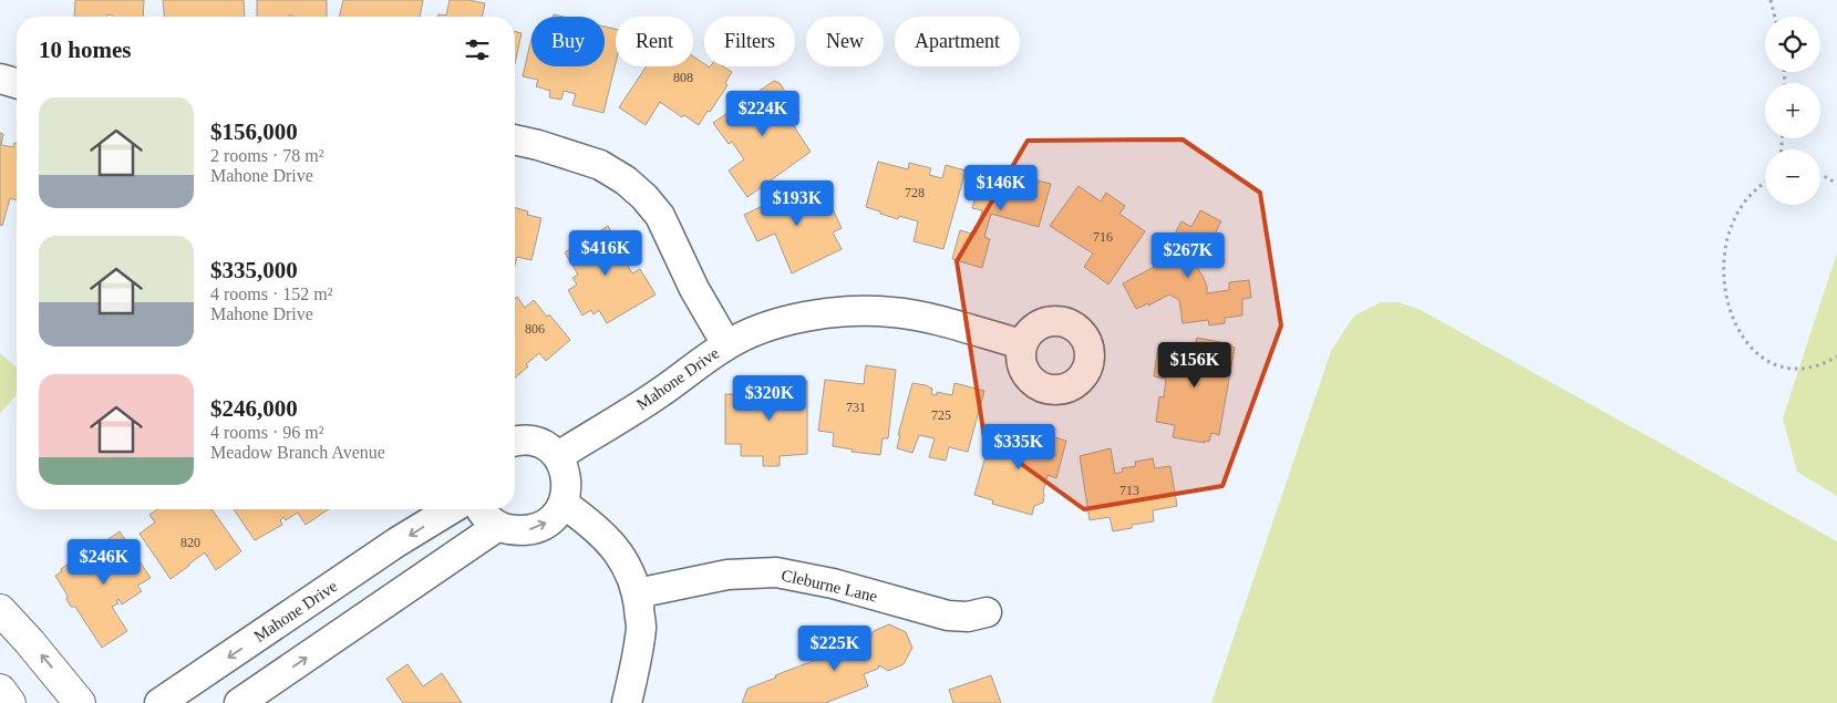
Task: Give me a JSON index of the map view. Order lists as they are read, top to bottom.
{
  "streets": {
    "street": ["Mahone Drive", "Cleburne Lane"]
  },
  "house_numbers": [
    "808",
    "728",
    "716",
    "806",
    "731",
    "725",
    "713",
    "820"
  ],
  "page": {
    "map_buttons": ["+", "−"],
    "chip": [
      "Buy",
      "Rent",
      "Filters",
      "New",
      "Apartment"
    ],
    "heading": "10 homes",
    "list": [
      {
        "name": "$156,000",
        "note": "2 rooms · 78 m² · Mahone Drive"
      },
      {
        "name": "$335,000",
        "note": "4 rooms · 152 m² · Mahone Drive"
      },
      {
        "name": "$246,000",
        "note": "4 rooms · 96 m² · Meadow Branch Avenue"
      }
    ],
    "price": [
      "$224K",
      "$146K",
      "$193K",
      "$416K",
      "$267K",
      "$156K",
      "$320K",
      "$335K",
      "$246K",
      "$225K"
    ]
  }
}
